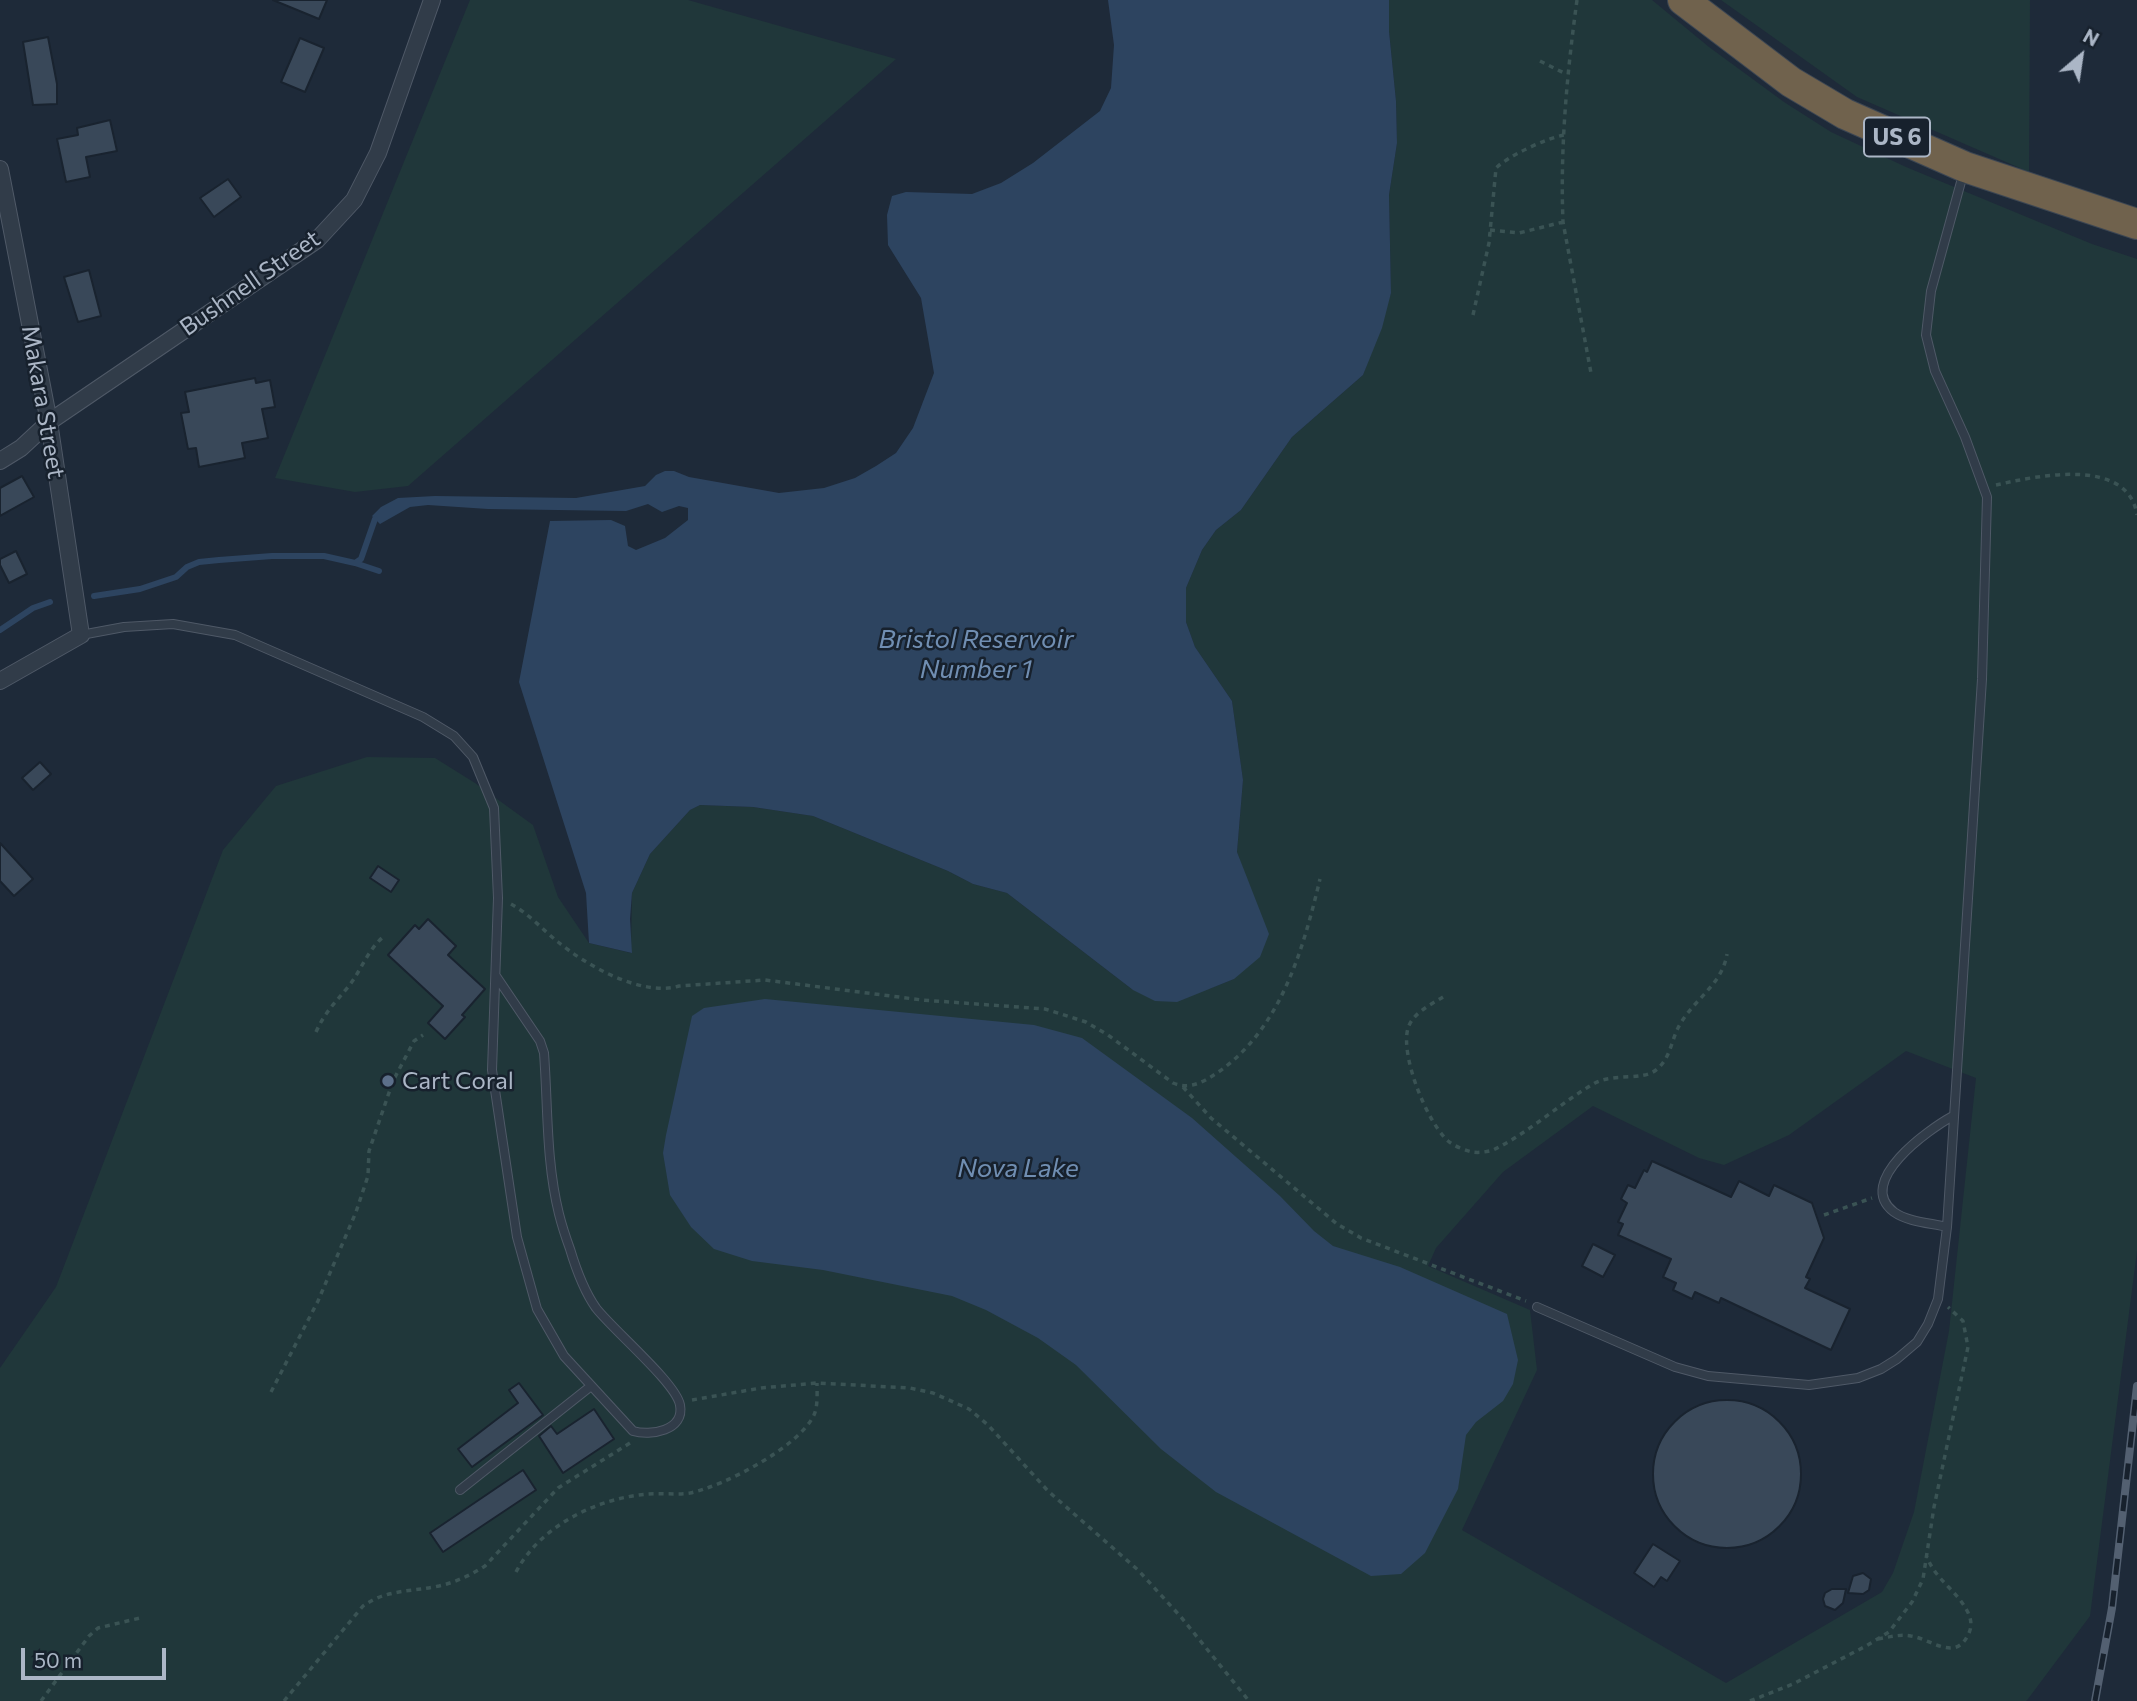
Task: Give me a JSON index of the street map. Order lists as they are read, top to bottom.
{
  "streets": {
    "highway": ["US 6"],
    "street": ["Bushnell Street", "Makara Street"]
  },
  "crossings": [
    ["Bushnell Street", "Makara Street"]
  ],
  "water": ["Bristol Reservoir Number 1", "Nova Lake"],
  "places": ["Cart Coral"],
  "scale_bar": "50 m",
  "north": "top right"
}
